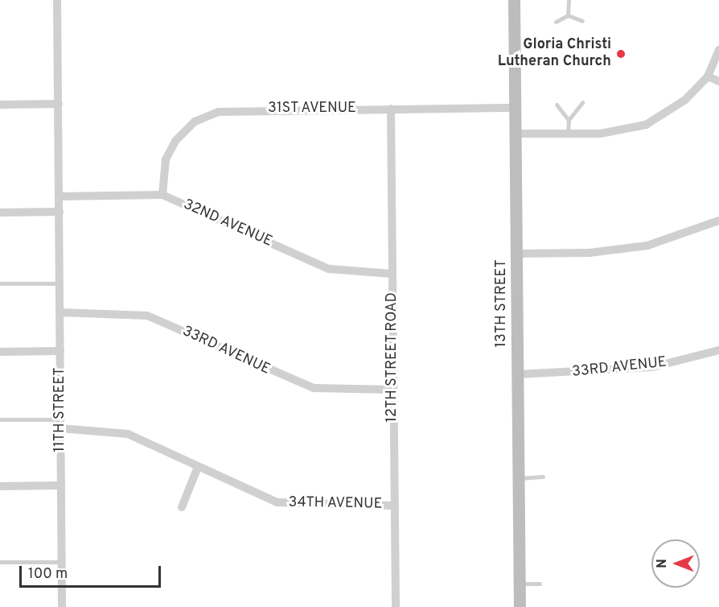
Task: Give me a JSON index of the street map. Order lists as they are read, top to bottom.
{
  "streets": {
    "street": [
      "31ST AVENUE",
      "32ND AVENUE",
      "13TH STREET",
      "33RD AVENUE",
      "12TH STREET ROAD",
      "11TH STREET",
      "34TH AVENUE"
    ]
  },
  "crossings": [
    ["31ST AVENUE", "32ND AVENUE"],
    ["31ST AVENUE", "13TH STREET"],
    ["31ST AVENUE", "12TH STREET ROAD"],
    ["32ND AVENUE", "12TH STREET ROAD"],
    ["32ND AVENUE", "11TH STREET"],
    ["13TH STREET", "33RD AVENUE"],
    ["33RD AVENUE", "12TH STREET ROAD"],
    ["33RD AVENUE", "11TH STREET"],
    ["12TH STREET ROAD", "34TH AVENUE"],
    ["11TH STREET", "34TH AVENUE"]
  ],
  "places": ["Gloria Christi Lutheran Church"],
  "scale_bar": "100 m",
  "north": "left"
}
